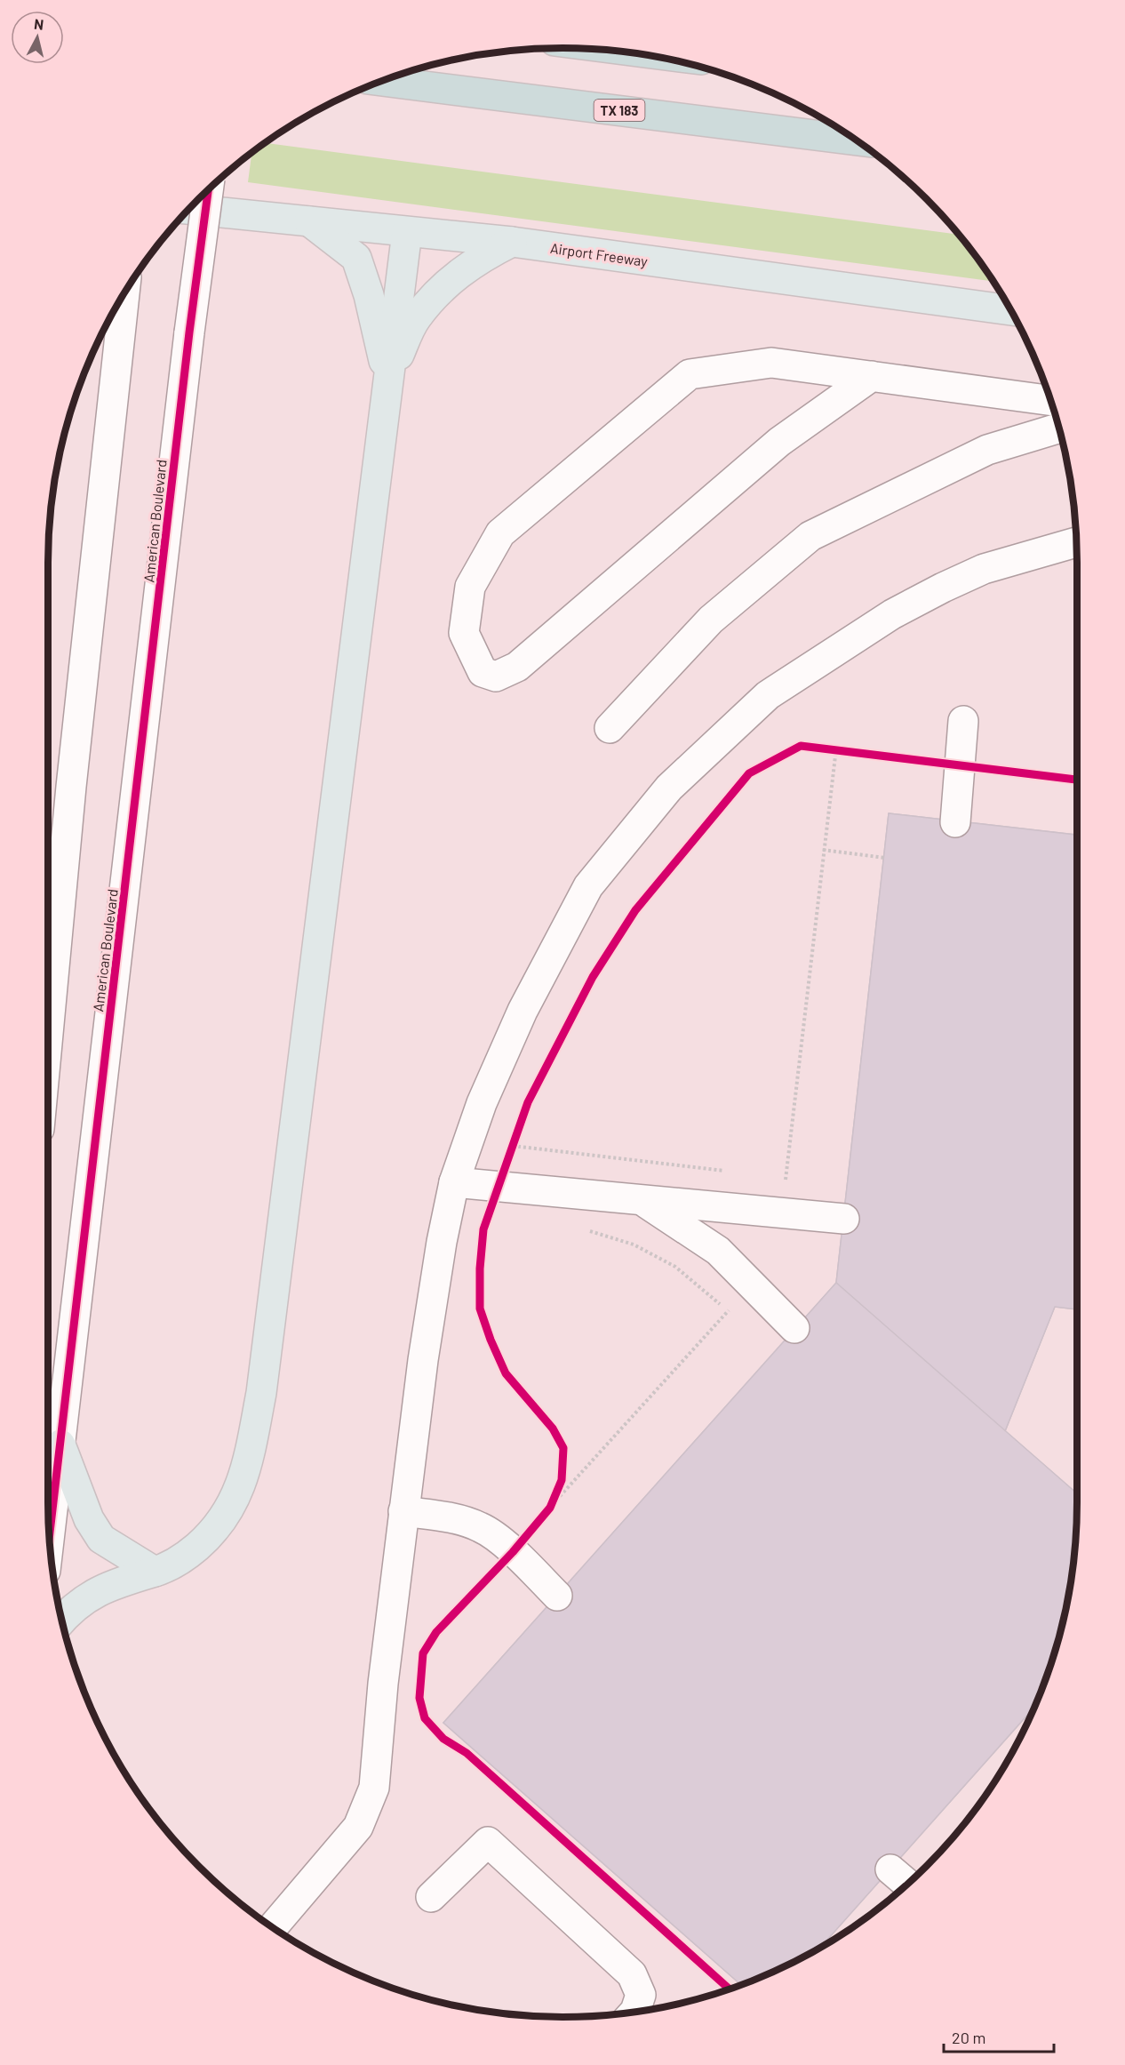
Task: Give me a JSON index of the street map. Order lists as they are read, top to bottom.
{
  "streets": {
    "highway": ["TX 183"],
    "main road": ["Airport Freeway"],
    "street": ["American Boulevard"]
  },
  "scale_bar": "20 m",
  "north": "top"
}
